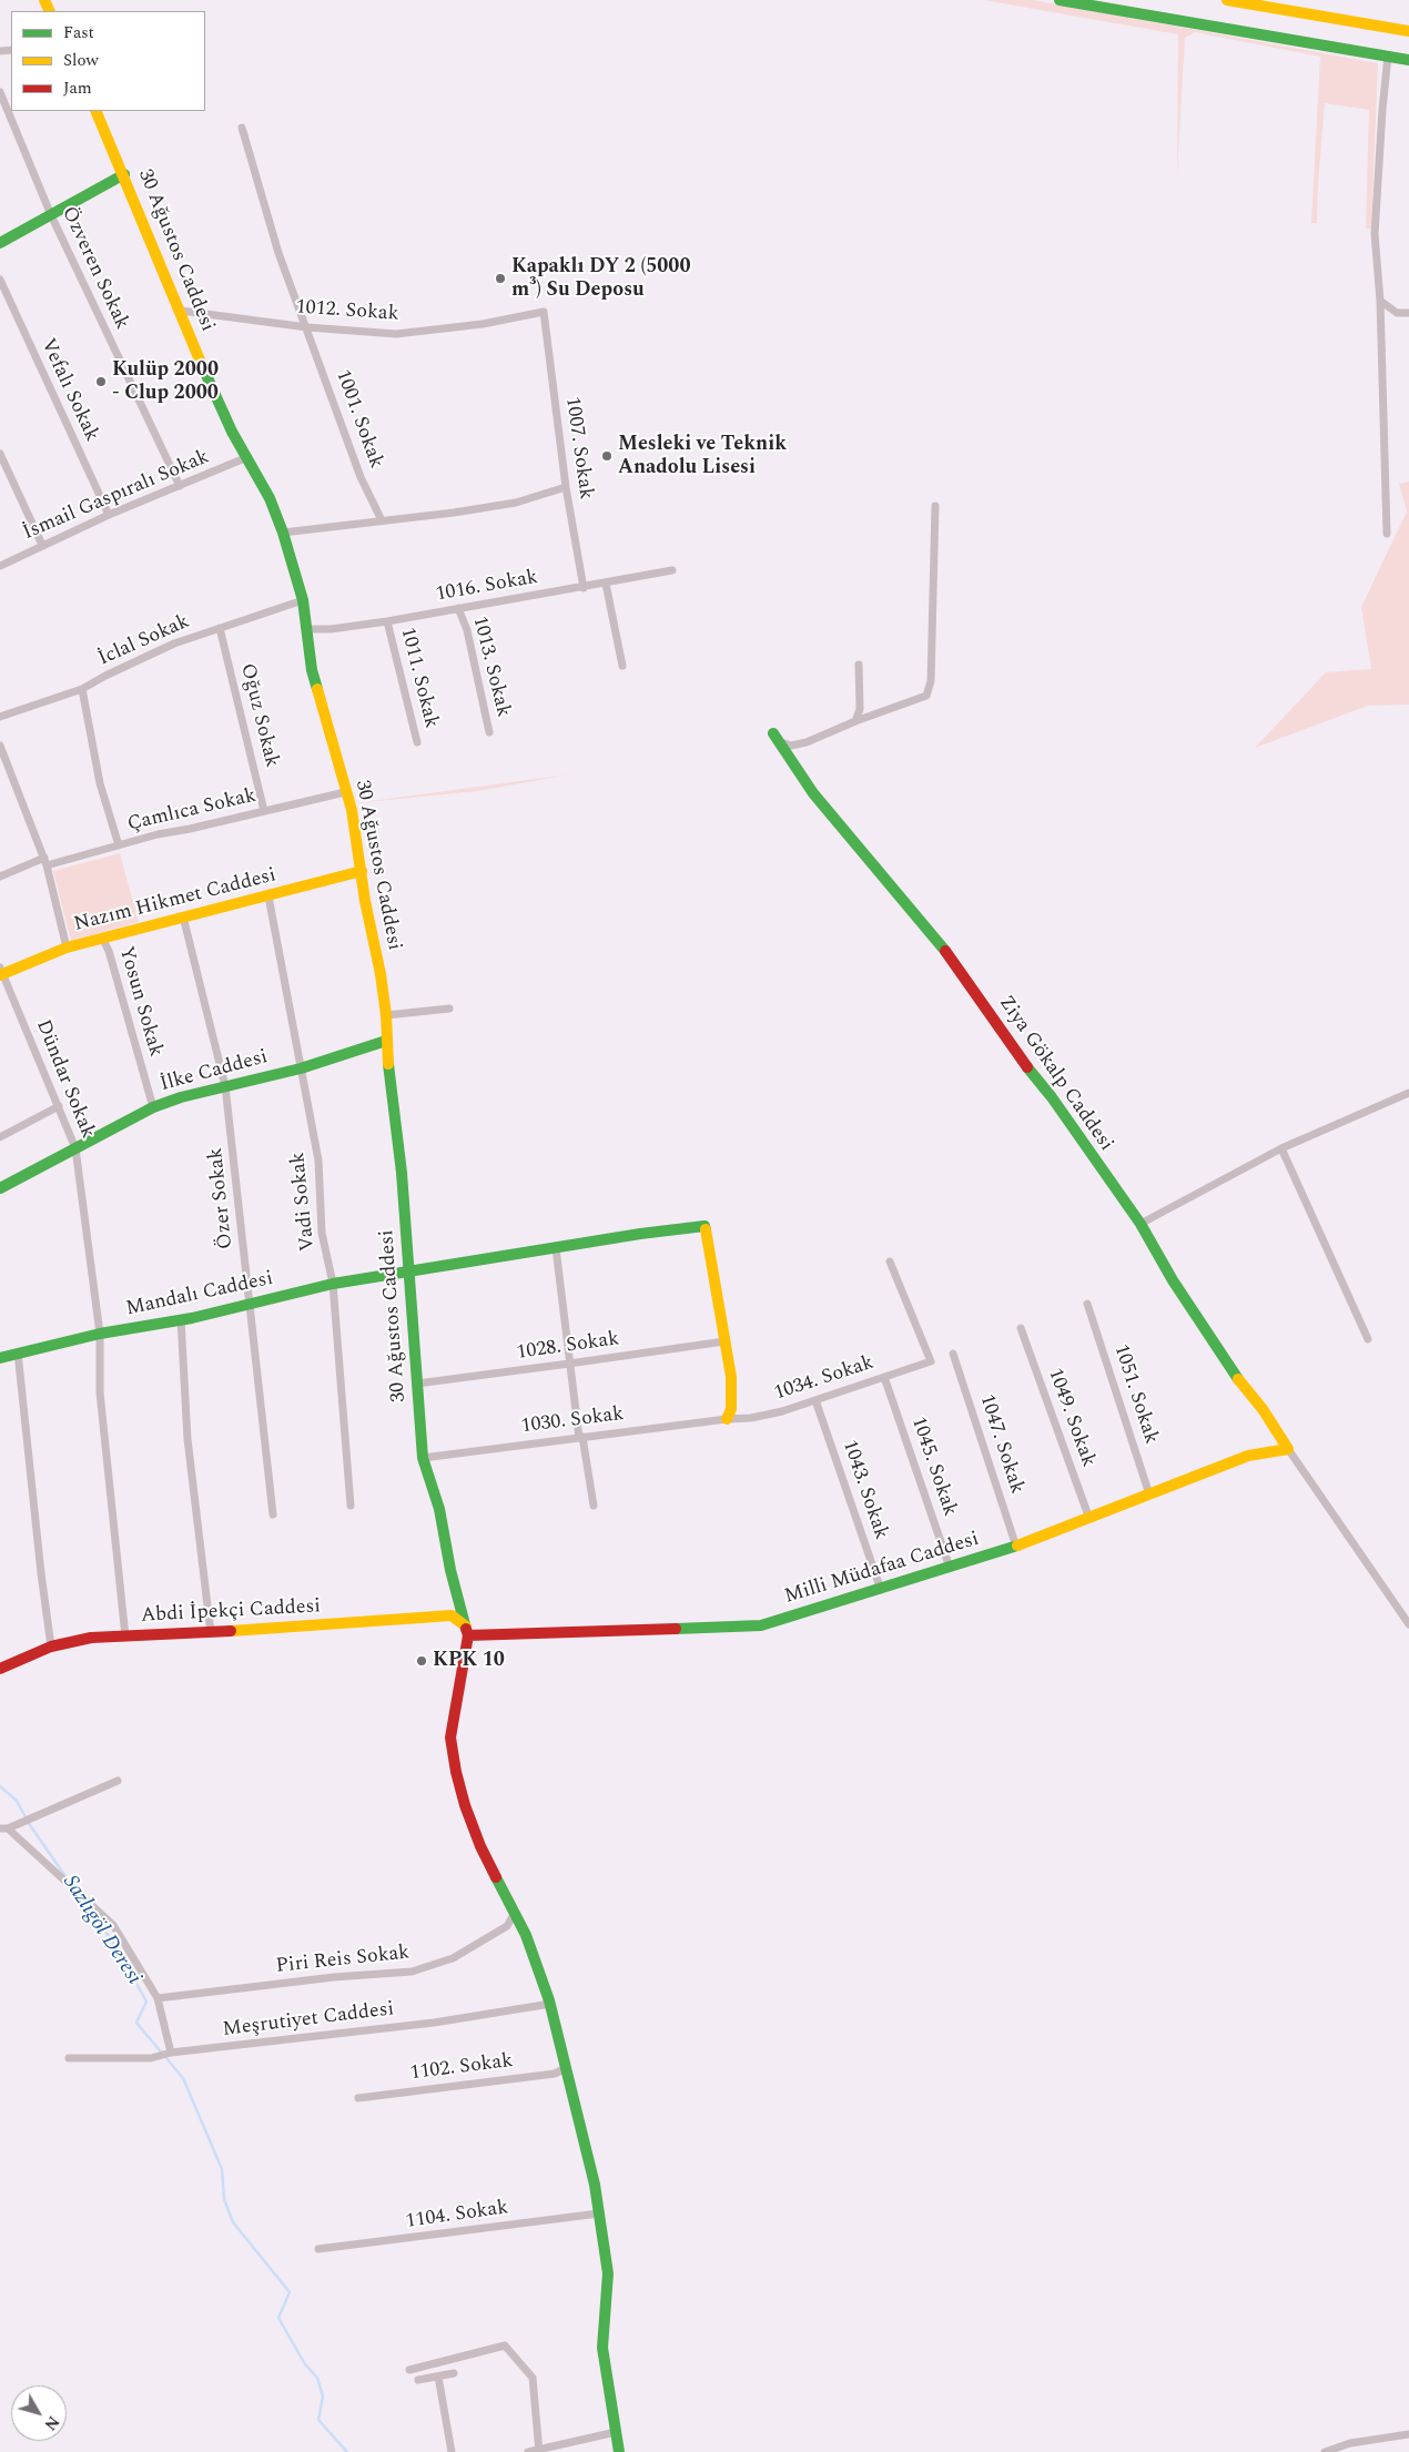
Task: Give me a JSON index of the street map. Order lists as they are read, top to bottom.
{
  "streets": {
    "main road": [
      "30 Ağustos Caddesi",
      "Nazım Hikmet Caddesi",
      "İlke Caddesi",
      "Ziya Gökalp Caddesi",
      "Mandalı Caddesi",
      "Milli Müdafaa Caddesi",
      "Abdi İpekçi Caddesi"
    ],
    "street": [
      "Özveren Sokak",
      "1012. Sokak",
      "Vefalı Sokak",
      "1001. Sokak",
      "1007. Sokak",
      "İsmail Gaspıralı Sokak",
      "1016. Sokak",
      "İclal Sokak",
      "1013. Sokak",
      "1011. Sokak",
      "Oğuz Sokak",
      "Çamlıca Sokak",
      "Yosun Sokak",
      "Dündar Sokak",
      "Özer Sokak",
      "Vadi Sokak",
      "1028. Sokak",
      "1034. Sokak",
      "1051. Sokak",
      "1049. Sokak",
      "1030. Sokak",
      "1047. Sokak",
      "1045. Sokak",
      "1043. Sokak",
      "Piri Reis Sokak",
      "Meşrutiyet Caddesi",
      "1102. Sokak",
      "1104. Sokak"
    ]
  },
  "crossings": [
    ["30 Ağustos Caddesi", "1012. Sokak"],
    ["30 Ağustos Caddesi", "İsmail Gaspıralı Sokak"],
    ["30 Ağustos Caddesi", "1016. Sokak"],
    ["30 Ağustos Caddesi", "İclal Sokak"],
    ["30 Ağustos Caddesi", "Çamlıca Sokak"],
    ["30 Ağustos Caddesi", "Nazım Hikmet Caddesi"],
    ["30 Ağustos Caddesi", "İlke Caddesi"],
    ["30 Ağustos Caddesi", "Mandalı Caddesi"],
    ["30 Ağustos Caddesi", "1028. Sokak"],
    ["30 Ağustos Caddesi", "1030. Sokak"],
    ["30 Ağustos Caddesi", "Milli Müdafaa Caddesi"],
    ["30 Ağustos Caddesi", "Abdi İpekçi Caddesi"],
    ["Özveren Sokak", "İsmail Gaspıralı Sokak"],
    ["1012. Sokak", "1001. Sokak"],
    ["1012. Sokak", "1007. Sokak"],
    ["Vefalı Sokak", "İsmail Gaspıralı Sokak"],
    ["1007. Sokak", "1016. Sokak"],
    ["1016. Sokak", "1013. Sokak"],
    ["1016. Sokak", "1011. Sokak"],
    ["İclal Sokak", "Oğuz Sokak"],
    ["Oğuz Sokak", "Çamlıca Sokak"],
    ["Nazım Hikmet Caddesi", "Yosun Sokak"],
    ["Nazım Hikmet Caddesi", "Dündar Sokak"],
    ["Nazım Hikmet Caddesi", "Özer Sokak"],
    ["Nazım Hikmet Caddesi", "Vadi Sokak"],
    ["Yosun Sokak", "İlke Caddesi"],
    ["İlke Caddesi", "Dündar Sokak"],
    ["İlke Caddesi", "Özer Sokak"],
    ["İlke Caddesi", "Vadi Sokak"],
    ["Ziya Gökalp Caddesi", "Milli Müdafaa Caddesi"],
    ["Dündar Sokak", "Mandalı Caddesi"],
    ["Dündar Sokak", "Abdi İpekçi Caddesi"],
    ["Özer Sokak", "Mandalı Caddesi"],
    ["Vadi Sokak", "Mandalı Caddesi"],
    ["Mandalı Caddesi", "1028. Sokak"],
    ["1034. Sokak", "1030. Sokak"],
    ["1034. Sokak", "1045. Sokak"],
    ["1034. Sokak", "1043. Sokak"],
    ["1051. Sokak", "Milli Müdafaa Caddesi"],
    ["1049. Sokak", "Milli Müdafaa Caddesi"],
    ["1047. Sokak", "Milli Müdafaa Caddesi"],
    ["1045. Sokak", "Milli Müdafaa Caddesi"],
    ["1043. Sokak", "Milli Müdafaa Caddesi"],
    ["Milli Müdafaa Caddesi", "Abdi İpekçi Caddesi"]
  ],
  "water": ["Sazlıgöl Deresi"],
  "places": [
    "Kapaklı DY 2 (5000 m³) Su Deposu",
    "Kulüp 2000 - Clup 2000",
    "Mesleki ve Teknik Anadolu Lisesi",
    "KPK 10"
  ],
  "legend": ["Fast", "Slow", "Jam"],
  "north": "bottom right"
}
